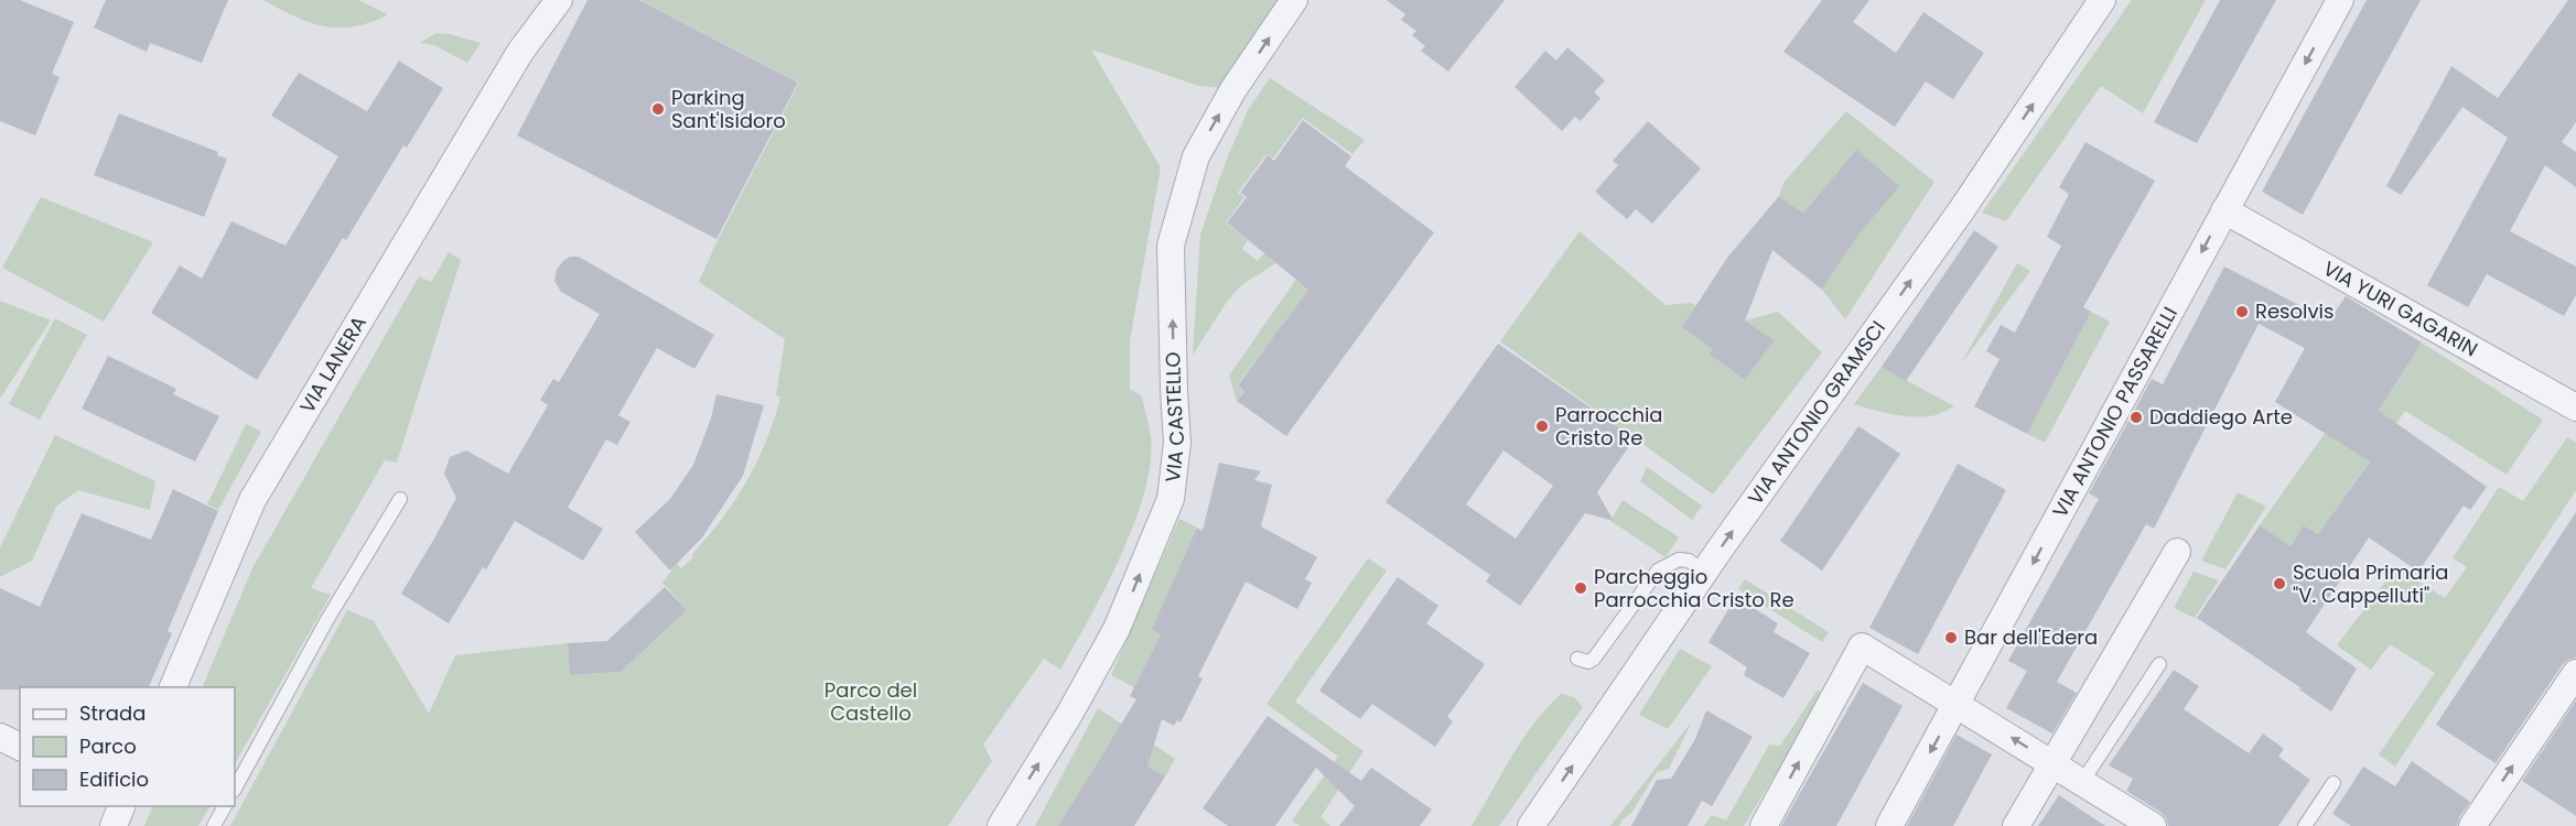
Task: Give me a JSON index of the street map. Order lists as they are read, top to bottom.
{
  "streets": {
    "street": [
      "VIA YURI GAGARIN",
      "VIA LANERA",
      "VIA ANTONIO GRAMSCI",
      "VIA ANTONIO PASSARELLI",
      "VIA CASTELLO"
    ]
  },
  "crossings": [
    ["VIA YURI GAGARIN", "VIA ANTONIO PASSARELLI"]
  ],
  "one_way": ["VIA ANTONIO GRAMSCI", "VIA CASTELLO"],
  "parks": ["Parco del Castello"],
  "places": [
    "Parking Sant'Isidoro",
    "Resolvis",
    "Daddiego Arte",
    "Parrocchia Cristo Re",
    "Scuola Primaria \"V. Cappelluti\"",
    "Parcheggio Parrocchia Cristo Re",
    "Bar dell'Edera"
  ],
  "legend": ["Strada", "Parco", "Edificio"]
}
